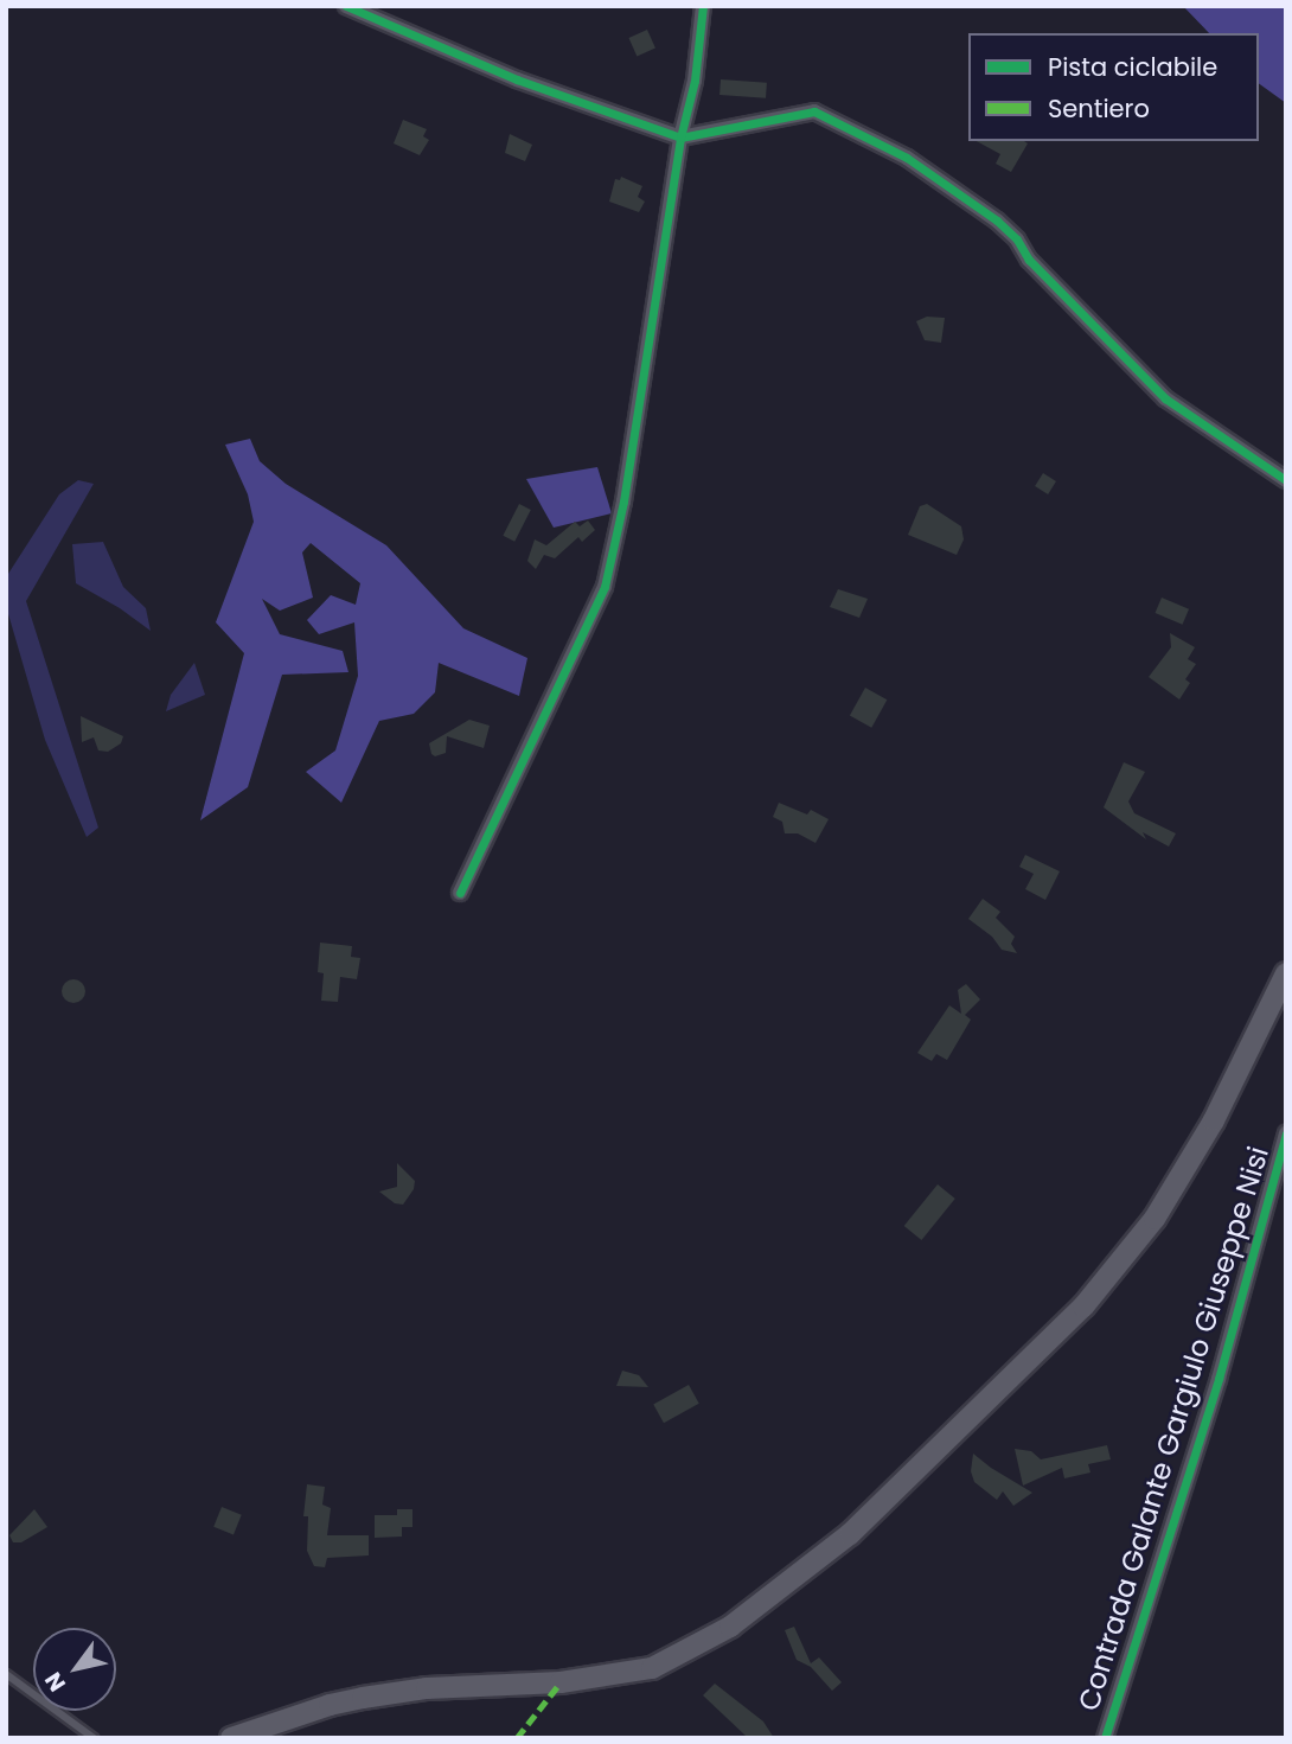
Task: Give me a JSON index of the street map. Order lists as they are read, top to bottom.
{
  "streets": {
    "street": ["Contrada Galante Gargiulo Giuseppe Nisi"]
  },
  "legend": ["Pista ciclabile", "Sentiero"],
  "north": "bottom left"
}
